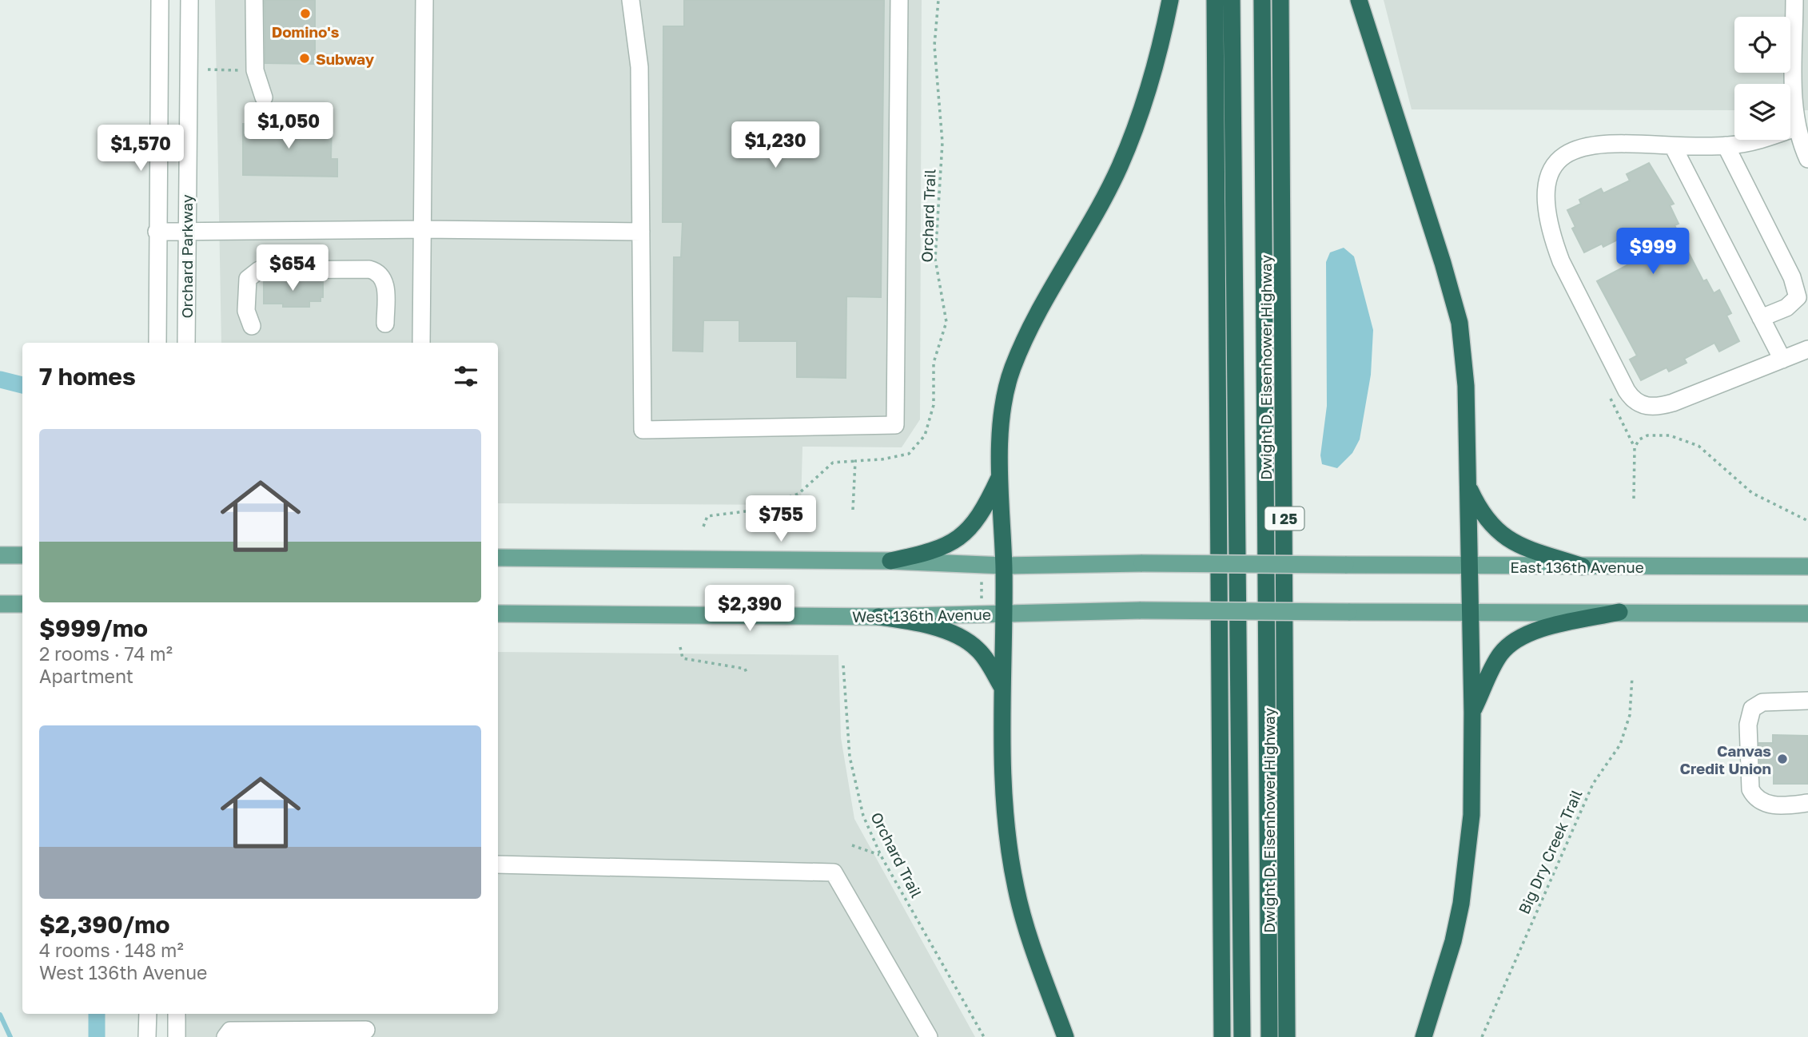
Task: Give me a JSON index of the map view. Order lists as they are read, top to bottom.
{
  "streets": {
    "highway": ["Dwight D. Eisenhower Highway", "I 25"],
    "main road": ["East 136th Avenue", "West 136th Avenue"],
    "street": ["Orchard Parkway"],
    "path": ["Orchard Trail", "Big Dry Creek Trail"]
  },
  "places": ["Domino's", "Subway", "Canvas Credit Union"],
  "page": {
    "price": [
      "$1,050",
      "$1,230",
      "$1,570",
      "$999",
      "$654",
      "$755",
      "$2,390"
    ],
    "heading": "7 homes",
    "list": [
      {
        "name": "$999/mo",
        "note": "2 rooms · 74 m² · Apartment"
      },
      {
        "name": "$2,390/mo",
        "note": "4 rooms · 148 m² · West 136th Avenue"
      }
    ]
  }
}
